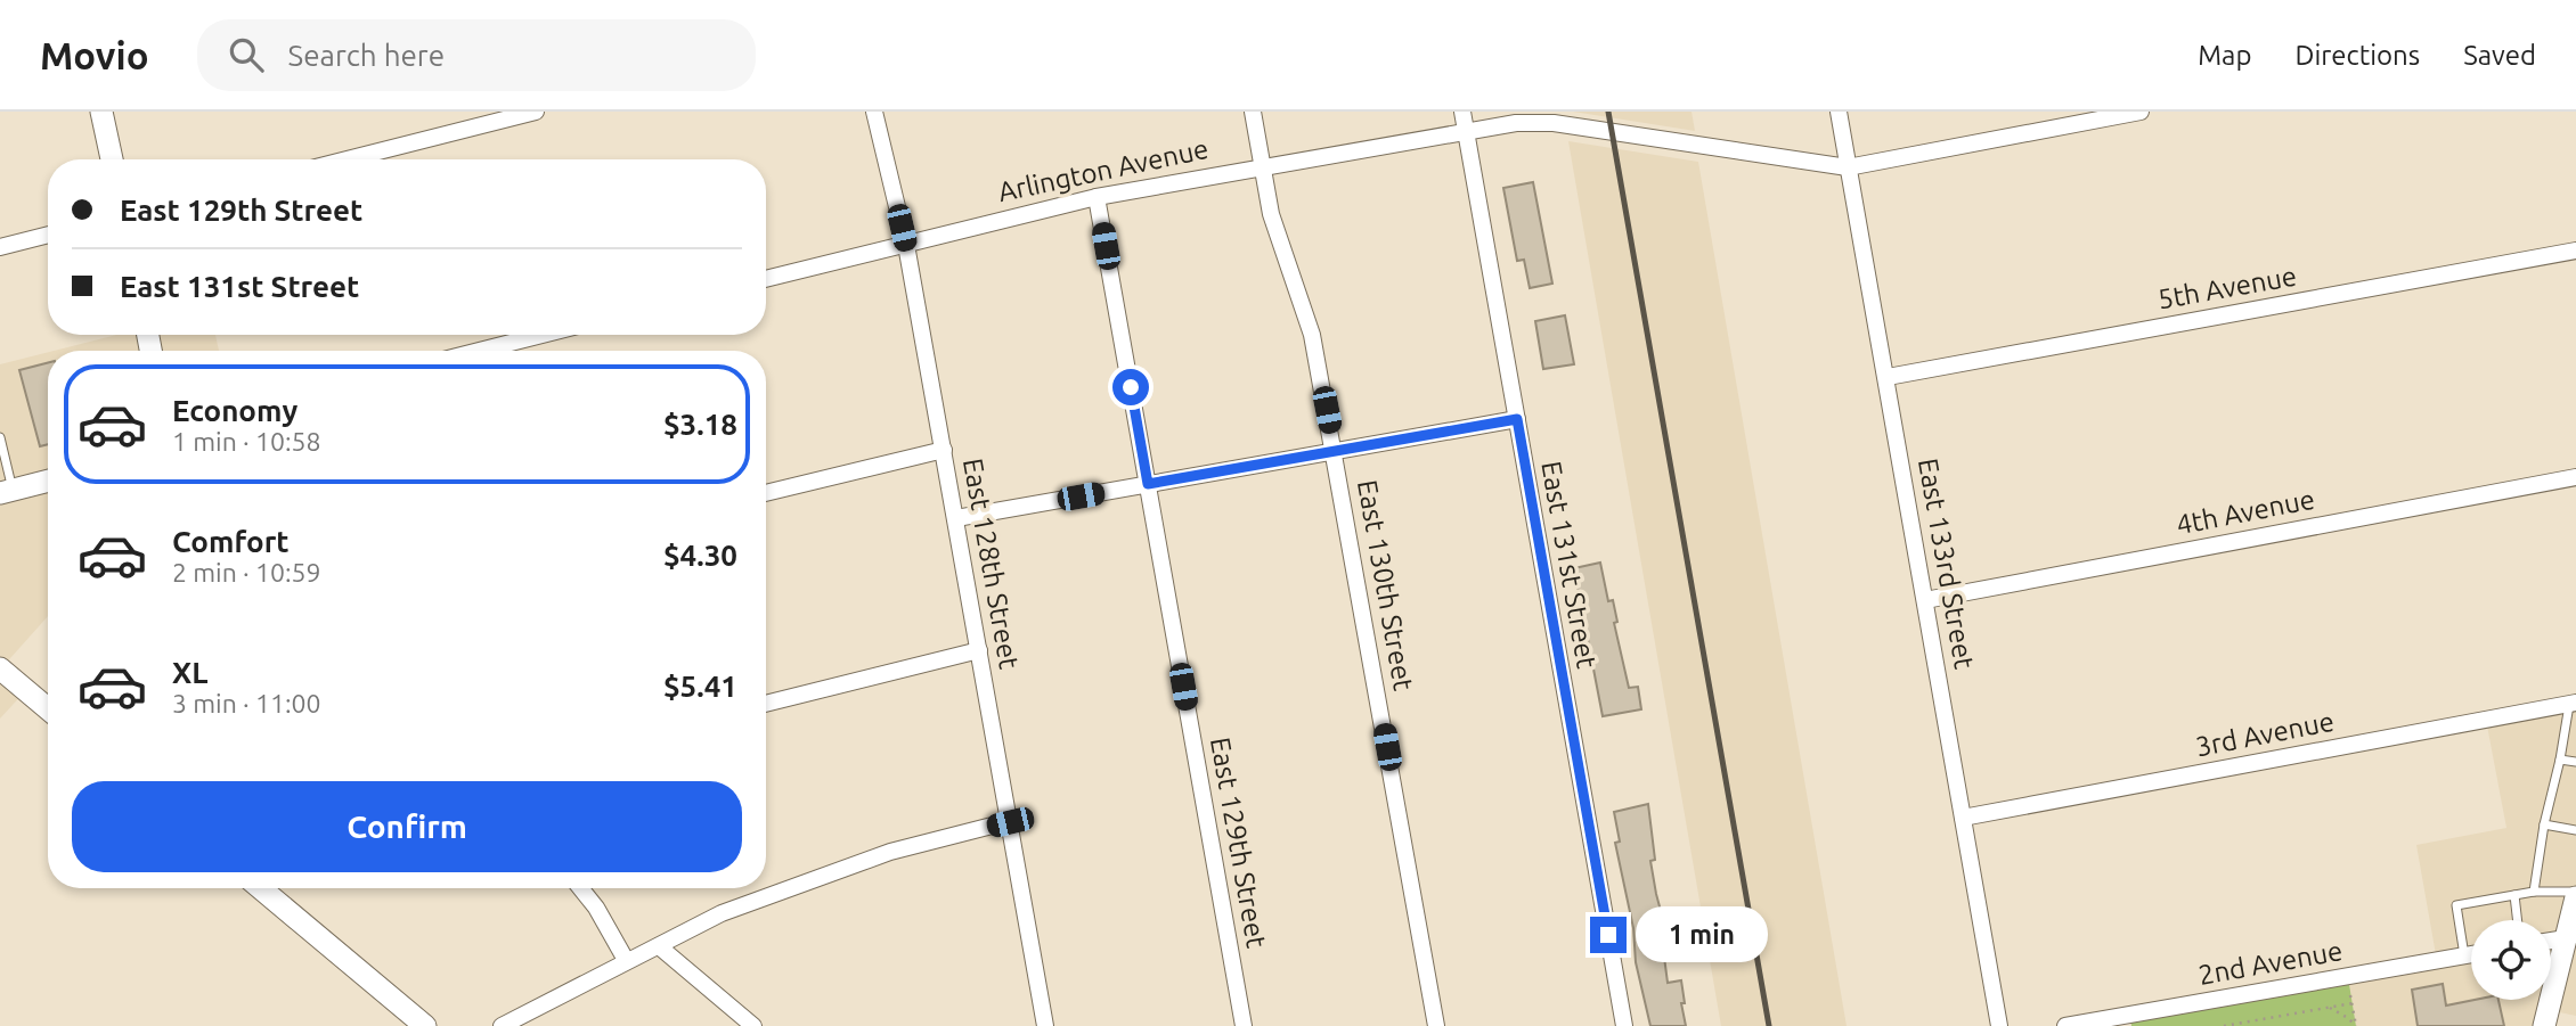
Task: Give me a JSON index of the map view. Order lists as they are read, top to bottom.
{
  "streets": {
    "street": [
      "Arlington Avenue",
      "5th Avenue",
      "4th Avenue",
      "East 128th Street",
      "East 133rd Street",
      "East 131st Street",
      "East 130th Street",
      "3rd Avenue",
      "East 129th Street",
      "2nd Avenue"
    ]
  },
  "crossings": [
    ["Arlington Avenue", "East 128th Street"],
    ["Arlington Avenue", "East 133rd Street"],
    ["Arlington Avenue", "East 131st Street"],
    ["Arlington Avenue", "East 130th Street"],
    ["Arlington Avenue", "East 129th Street"],
    ["5th Avenue", "East 133rd Street"],
    ["4th Avenue", "East 133rd Street"],
    ["East 133rd Street", "3rd Avenue"]
  ],
  "page": {
    "header": "Movio",
    "search": "Search here",
    "nav": ["Map", "Directions", "Saved"],
    "banner": ["East 129th Street", "East 131st Street"],
    "list": [
      {
        "name": "Economy",
        "note": "1 min · 10:58",
        "value": "$3.18"
      },
      {
        "name": "Comfort",
        "note": "2 min · 10:59",
        "value": "$4.30"
      },
      {
        "name": "XL",
        "note": "3 min · 11:00",
        "value": "$5.41"
      }
    ],
    "buttons": "Confirm",
    "bubble": "1 min"
  }
}
